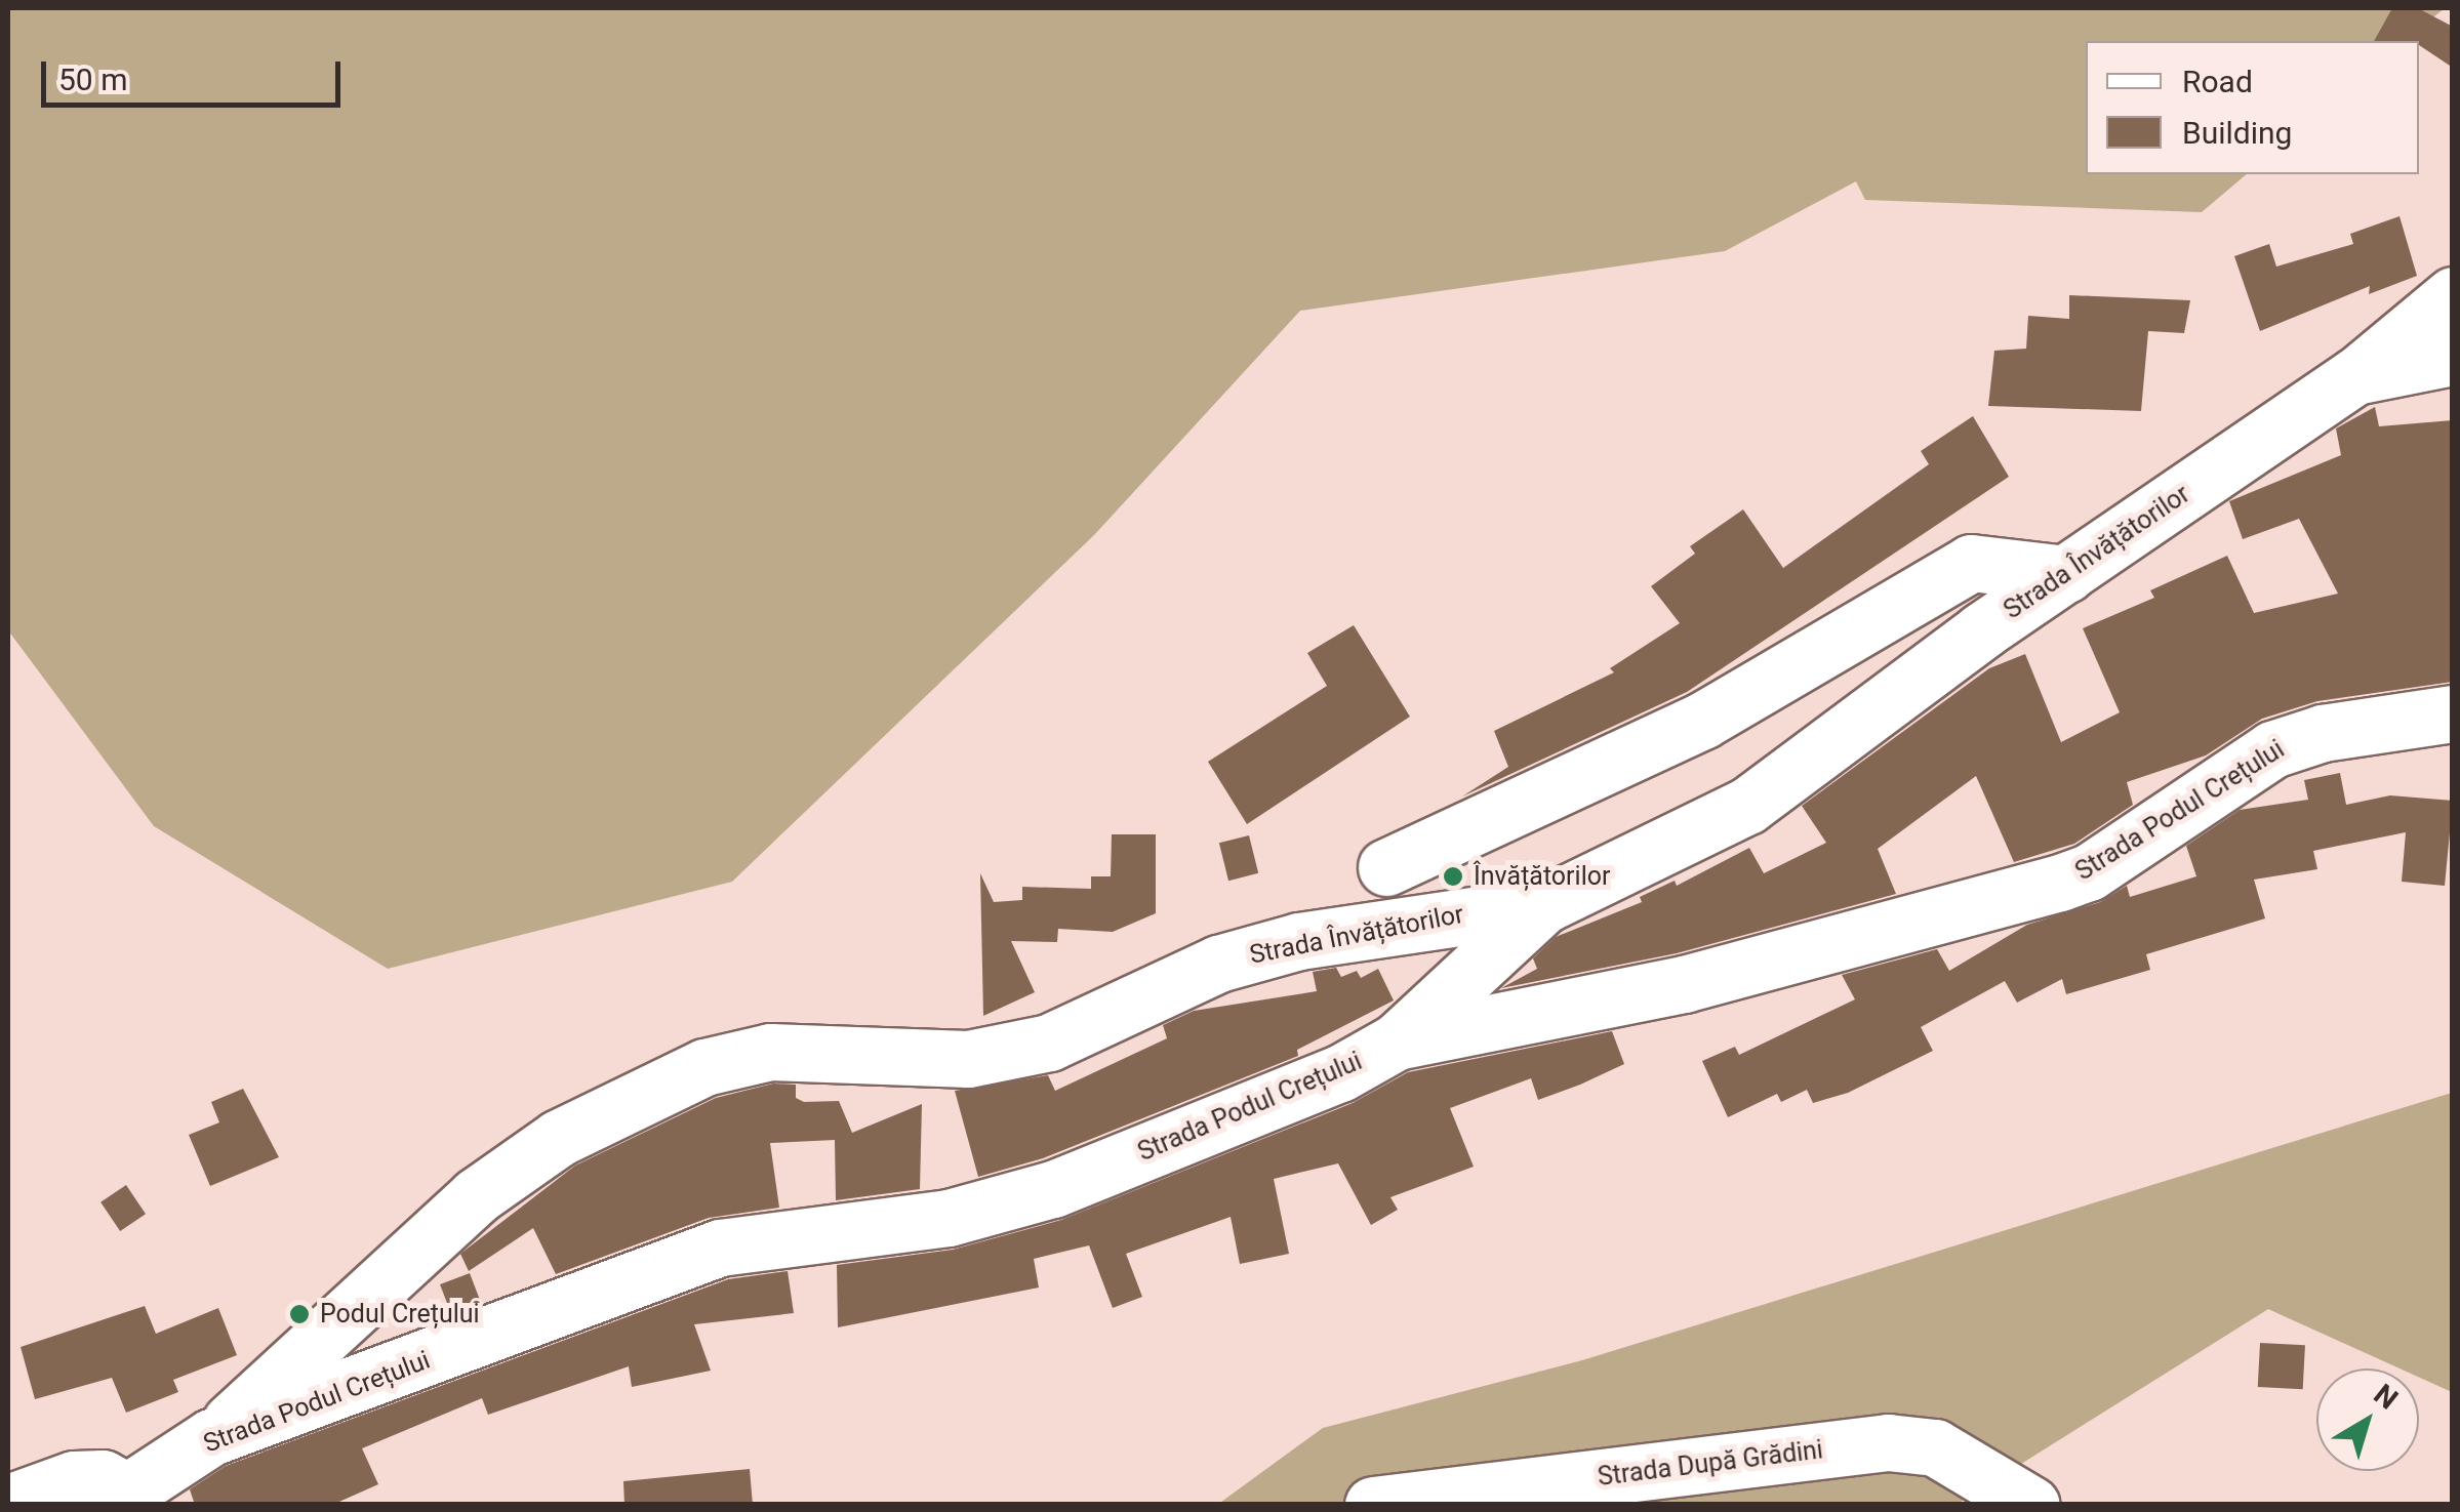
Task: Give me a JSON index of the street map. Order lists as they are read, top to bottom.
{
  "streets": {
    "street": ["Strada Învățătorilor", "Strada Podul Crețului", "Strada După Grădini"]
  },
  "crossings": [
    ["Strada Învățătorilor", "Strada Podul Crețului"]
  ],
  "places": ["Învățătorilor", "Podul Crețului"],
  "legend": ["Road", "Building"],
  "scale_bar": "50 m",
  "north": "top right"
}
